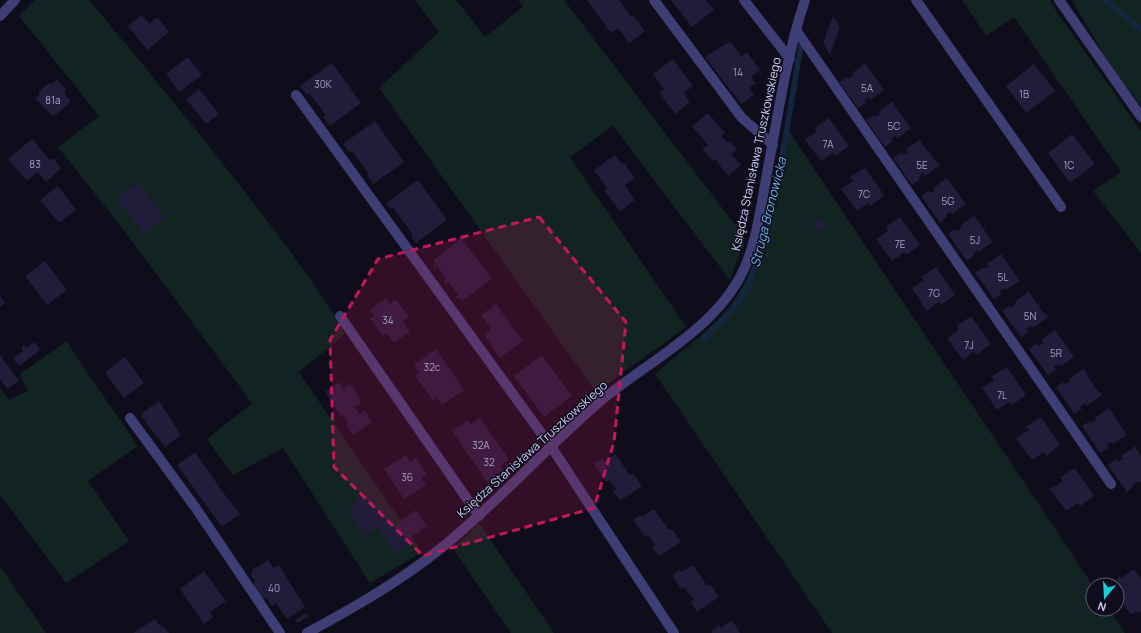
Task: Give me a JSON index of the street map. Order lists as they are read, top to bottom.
{
  "streets": {
    "street": ["Księdza Stanisława Truszkowskiego"]
  },
  "water": ["Struga Bronowicka"],
  "house_numbers": [
    "14",
    "30K",
    "5A",
    "1B",
    "81a",
    "5C",
    "7A",
    "83",
    "5E",
    "1C",
    "7C",
    "5G",
    "5J",
    "7E",
    "5L",
    "7G",
    "5N",
    "34",
    "7J",
    "5R",
    "32c",
    "7L",
    "32A",
    "32",
    "36",
    "40"
  ],
  "north": "bottom"
}
